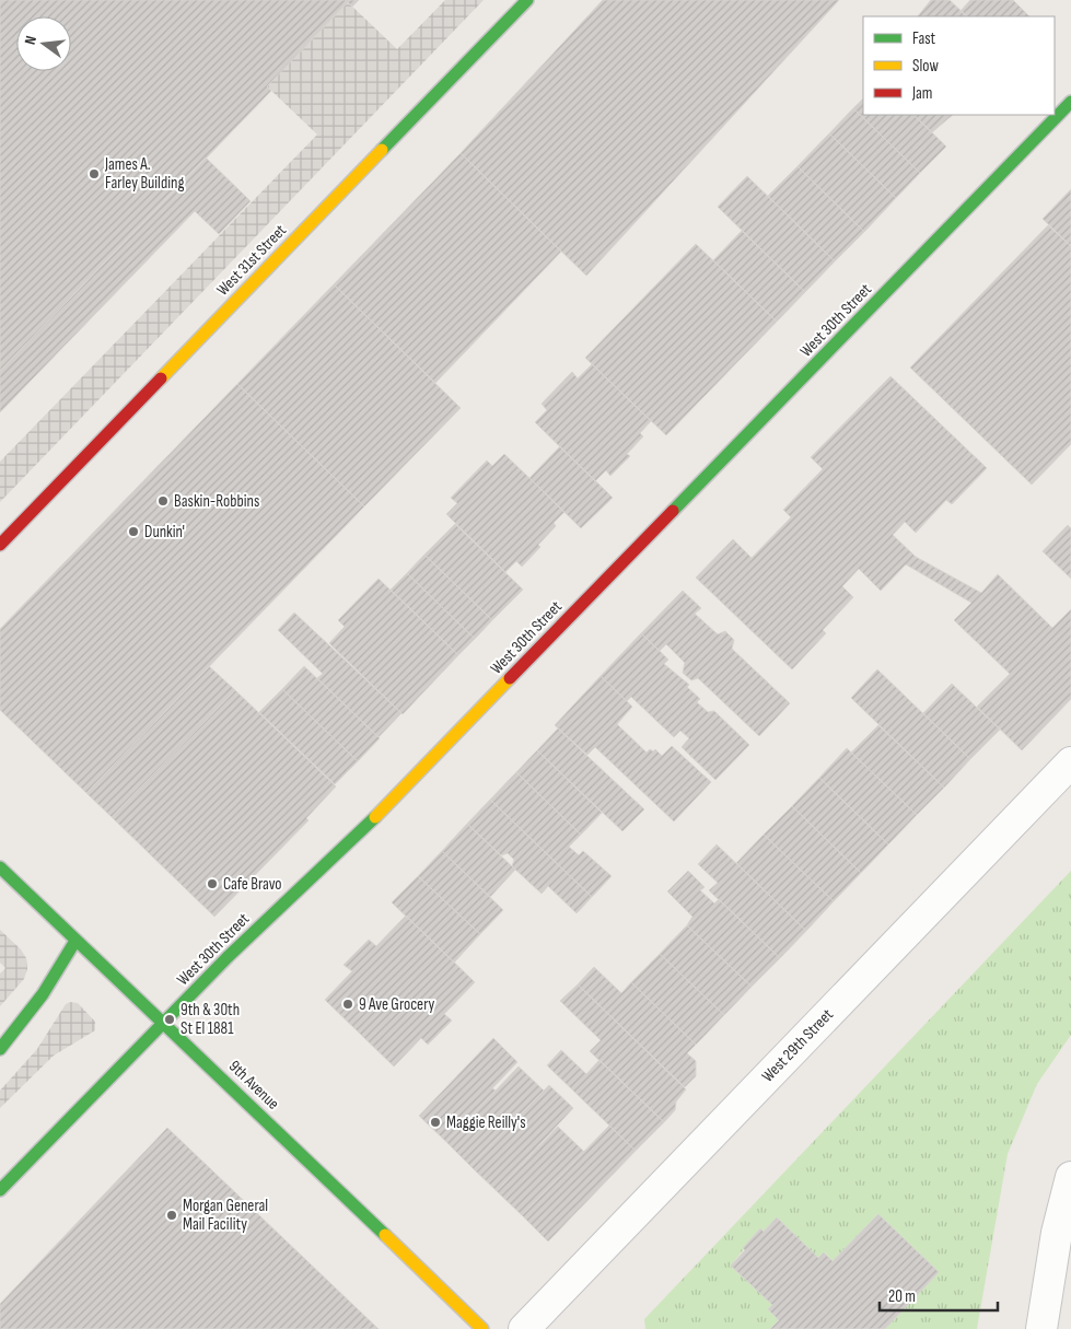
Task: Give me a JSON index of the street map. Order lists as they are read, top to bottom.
{
  "streets": {
    "street": [
      "West 31st Street",
      "West 30th Street",
      "West 29th Street",
      "9th Avenue"
    ]
  },
  "crossings": [
    ["West 30th Street", "9th Avenue"]
  ],
  "places": [
    "James A. Farley Building",
    "Baskin-Robbins",
    "Dunkin'",
    "Cafe Bravo",
    "9 Ave Grocery",
    "9th & 30th St El 1881",
    "Maggie Reilly's",
    "Morgan General Mail Facility"
  ],
  "legend": ["Fast", "Slow", "Jam"],
  "scale_bar": "20 m",
  "north": "left"
}
